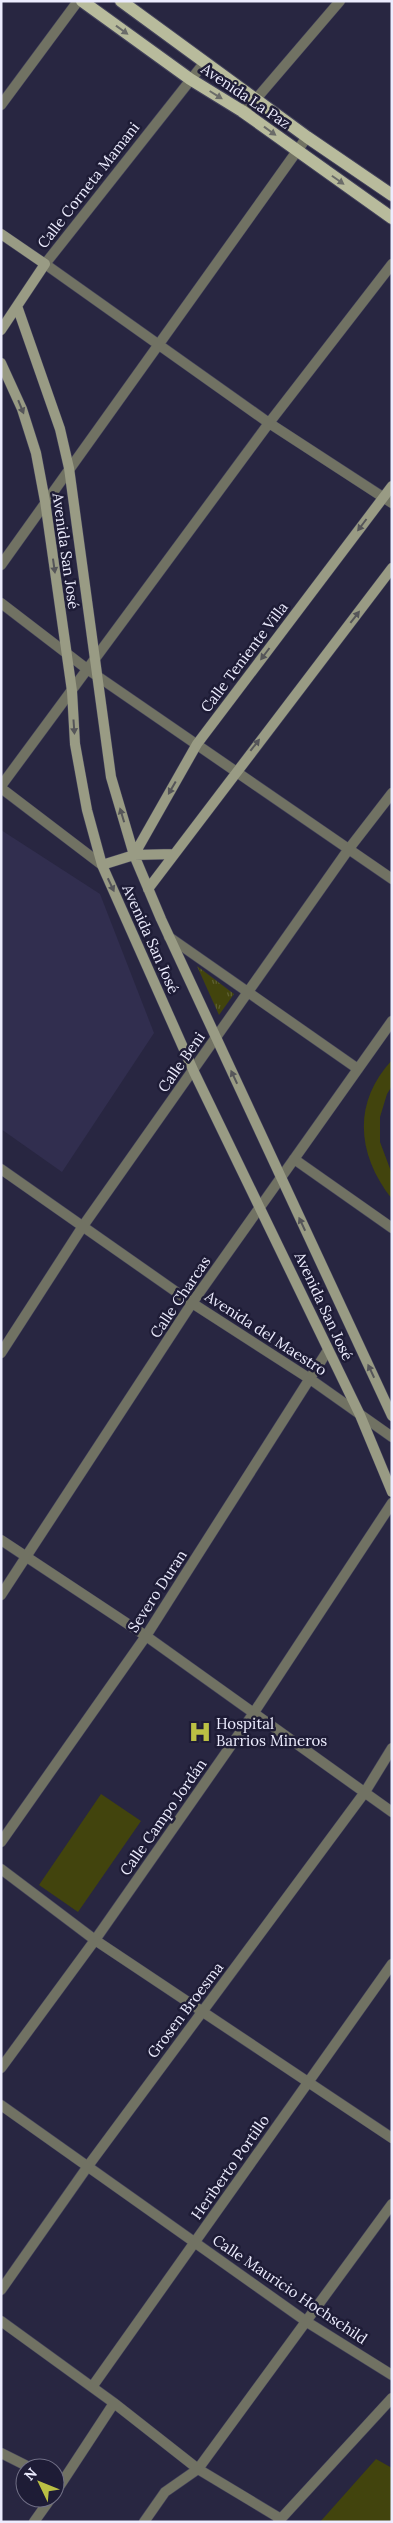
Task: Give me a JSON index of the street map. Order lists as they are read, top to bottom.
{
  "streets": {
    "main road": ["Avenida La Paz"],
    "street": [
      "Calle Corneta Mamani",
      "Avenida San José",
      "Calle Teniente Villa",
      "Calle Beni",
      "Calle Charcas",
      "Avenida del Maestro",
      "Severo Duran",
      "Calle Campo Jordán",
      "Grosen Broesma",
      "Heriberto Portillo",
      "Calle Mauricio Hochschild"
    ]
  },
  "crossings": [
    ["Avenida La Paz", "Calle Corneta Mamani"],
    ["Calle Corneta Mamani", "Avenida San José"],
    ["Avenida San José", "Calle Teniente Villa"],
    ["Avenida San José", "Calle Beni"],
    ["Avenida San José", "Calle Charcas"],
    ["Avenida San José", "Avenida del Maestro"],
    ["Avenida San José", "Severo Duran"],
    ["Calle Beni", "Avenida del Maestro"],
    ["Calle Charcas", "Avenida del Maestro"],
    ["Avenida del Maestro", "Severo Duran"],
    ["Grosen Broesma", "Calle Mauricio Hochschild"],
    ["Heriberto Portillo", "Calle Mauricio Hochschild"]
  ],
  "places": {
    "hospital": ["Hospital Barrios Mineros"]
  },
  "north": "top left"
}
